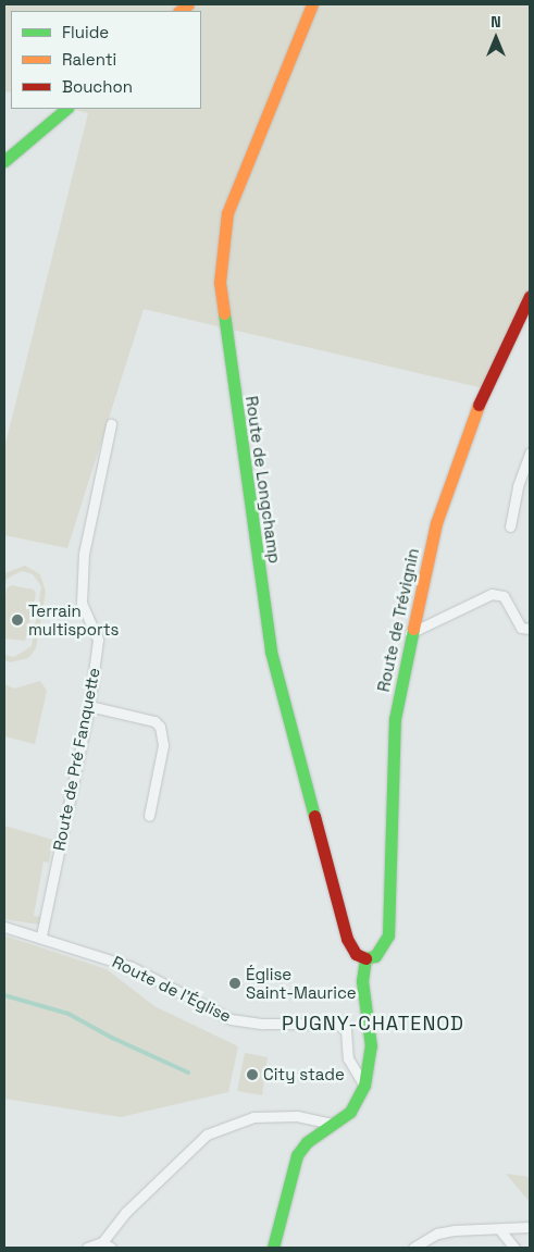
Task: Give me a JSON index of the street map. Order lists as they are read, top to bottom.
{
  "streets": {
    "street": [
      "Route de Longchamp",
      "Route de Trévignin",
      "Route de Pré Fanquette",
      "Route de l'Église"
    ]
  },
  "crossings": [
    ["Route de Longchamp", "Route de Trévignin"],
    ["Route de Pré Fanquette", "Route de l'Église"]
  ],
  "districts": ["PUGNY-CHATENOD"],
  "places": ["Terrain multisports", "Église Saint-Maurice", "City stade"],
  "legend": ["Fluide", "Ralenti", "Bouchon"],
  "north": "top"
}
